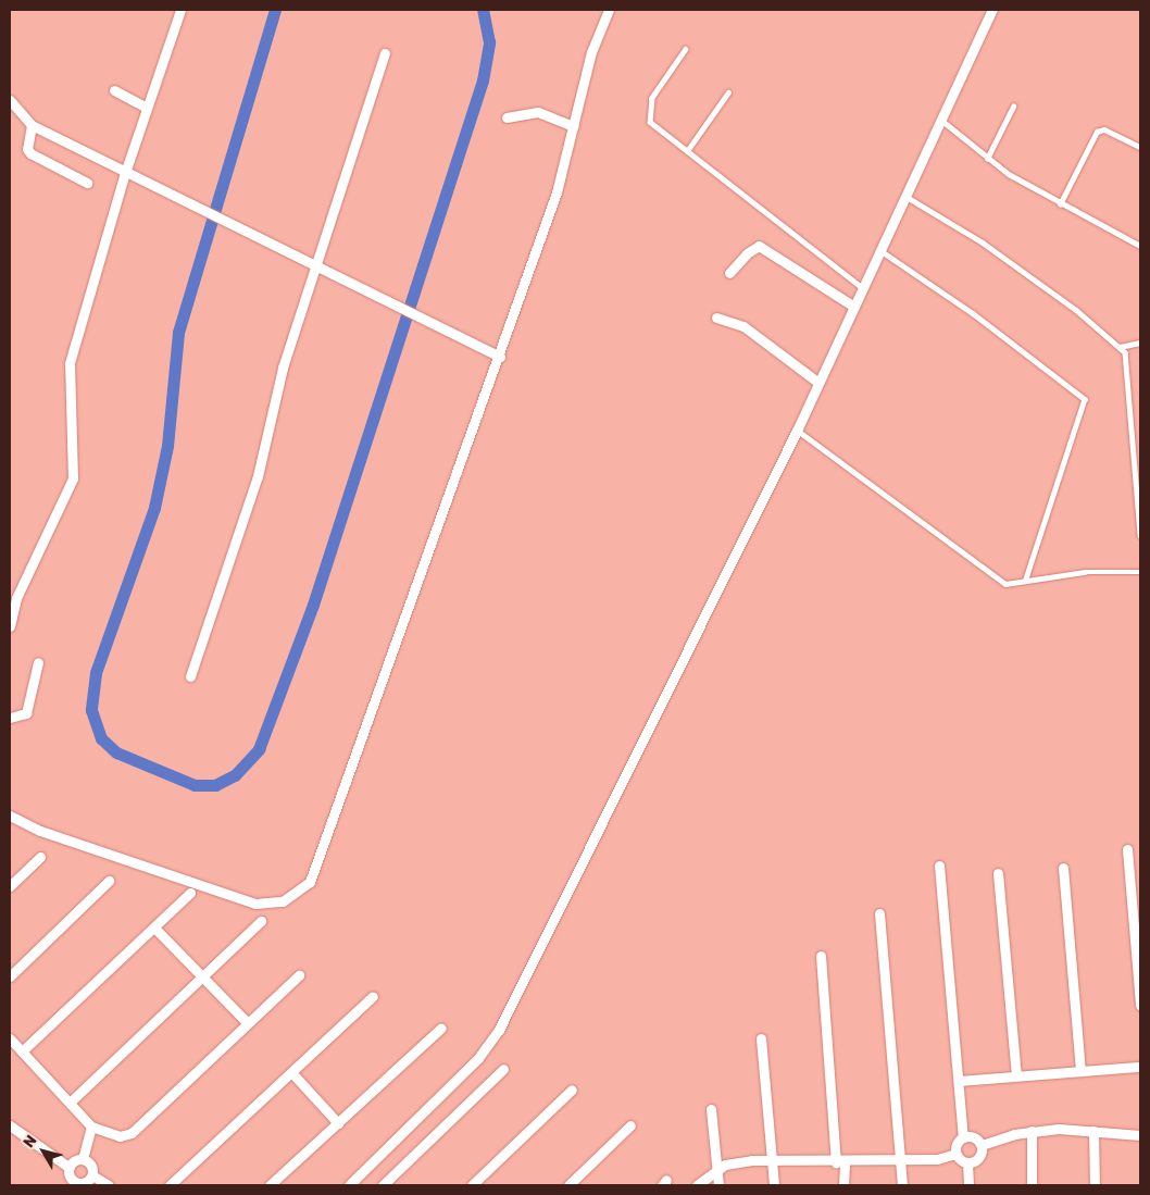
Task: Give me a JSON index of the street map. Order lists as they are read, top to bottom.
{
  "north": "top left"
}
